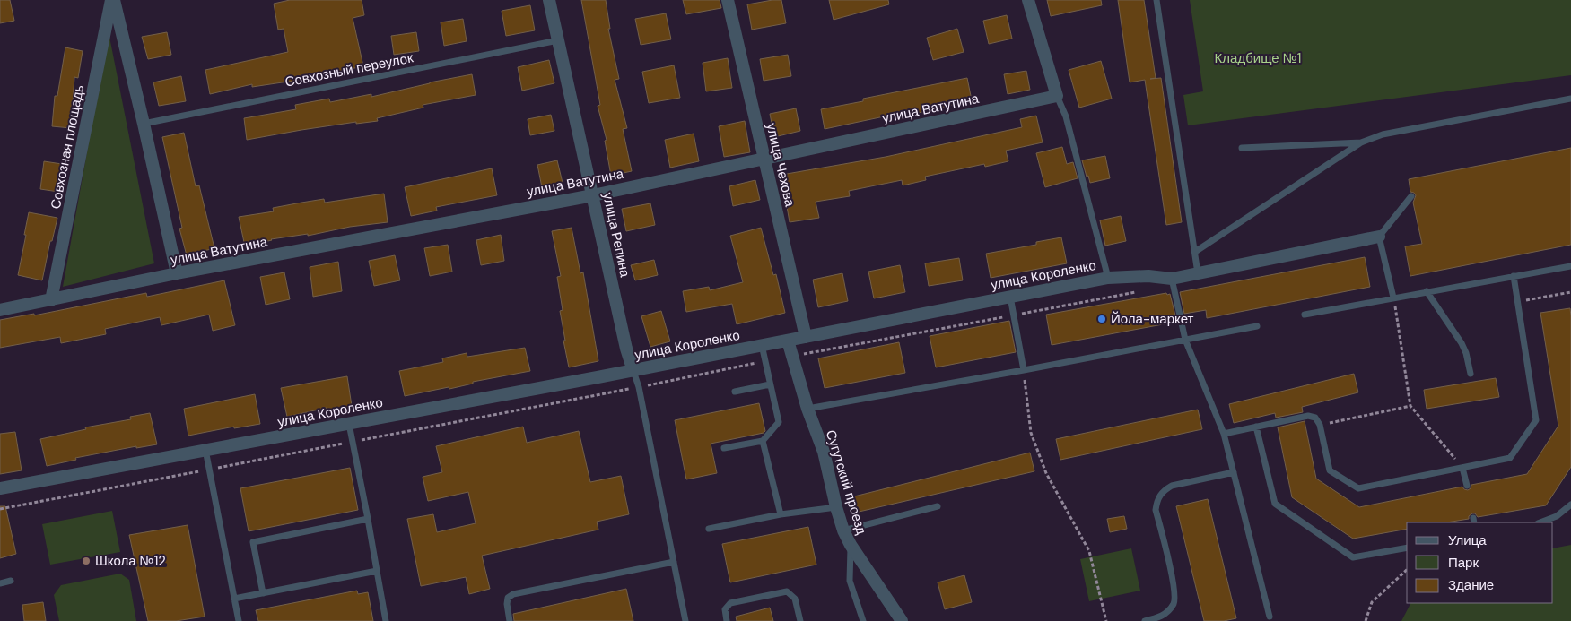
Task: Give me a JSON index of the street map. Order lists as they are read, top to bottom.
{
  "streets": {
    "street": [
      "улица Ватутина",
      "Совхозная площадь",
      "улица Чехова",
      "улица Репина",
      "улица Короленко",
      "Сугутский проезд"
    ],
    "lane": ["Совхозный переулок"]
  },
  "crossings": [
    ["Совхозный переулок", "Совхозная площадь"],
    ["Совхозный переулок", "улица Репина"],
    ["улица Ватутина", "Совхозная площадь"],
    ["улица Ватутина", "улица Чехова"],
    ["улица Ватутина", "улица Репина"],
    ["улица Чехова", "улица Короленко"],
    ["улица Репина", "улица Короленко"],
    ["улица Короленко", "Сугутский проезд"]
  ],
  "parks": ["Кладбище №1"],
  "places": ["Йола-маркет", "Школа №12"],
  "legend": ["Улица", "Парк", "Здание"]
}
